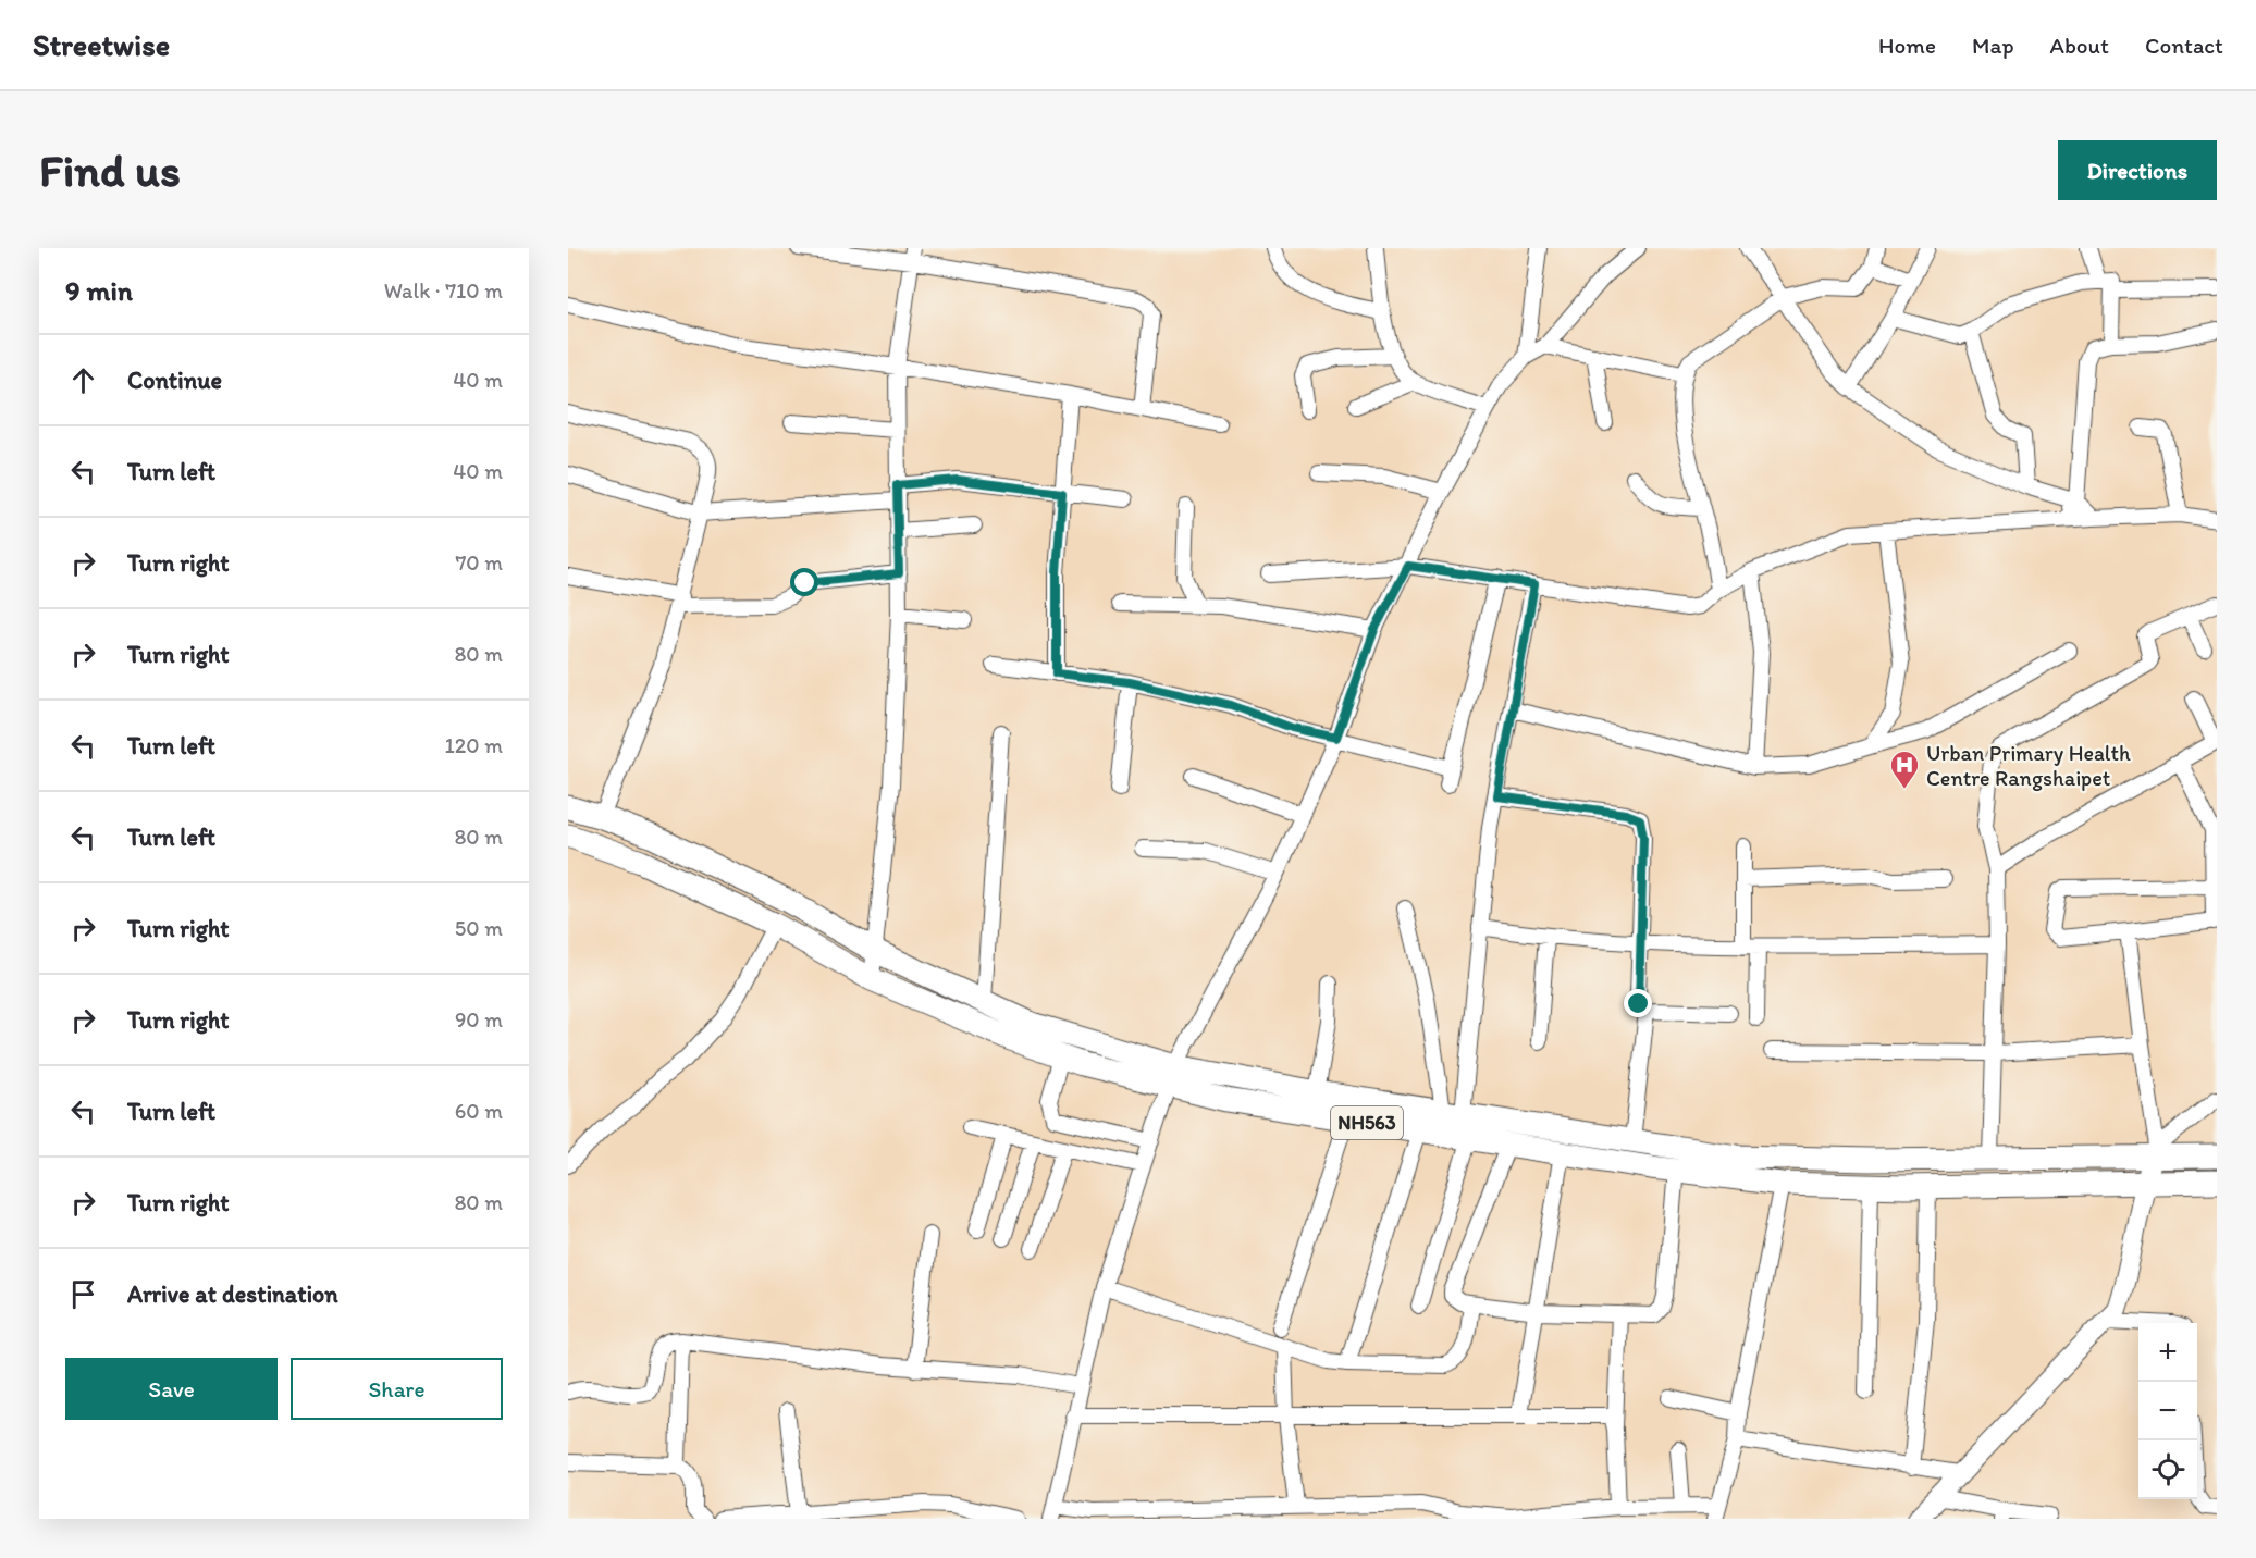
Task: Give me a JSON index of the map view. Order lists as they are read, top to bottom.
{
  "streets": {
    "highway": ["NH563"]
  },
  "places": {
    "hospital": ["Urban Primary Health Centre Rangshaipet"]
  },
  "page": {
    "header": "Streetwise",
    "nav": [
      "Home",
      "Map",
      "About",
      "Contact"
    ],
    "buttons": [
      "Directions",
      ["Save", "Share"]
    ],
    "title": "Find us",
    "heading": ["9 min", "Walk · 710 m"],
    "list": [
      ["Continue", "40 m"],
      ["Turn left", "40 m"],
      ["Turn right", "70 m"],
      ["Turn right", "80 m"],
      ["Turn left", "120 m"],
      ["Turn left", "80 m"],
      ["Turn right", "50 m"],
      ["Turn right", "90 m"],
      ["Turn left", "60 m"],
      ["Turn right", "80 m"],
      "Arrive at destination"
    ],
    "map_buttons": ["+", "−"]
  }
}
